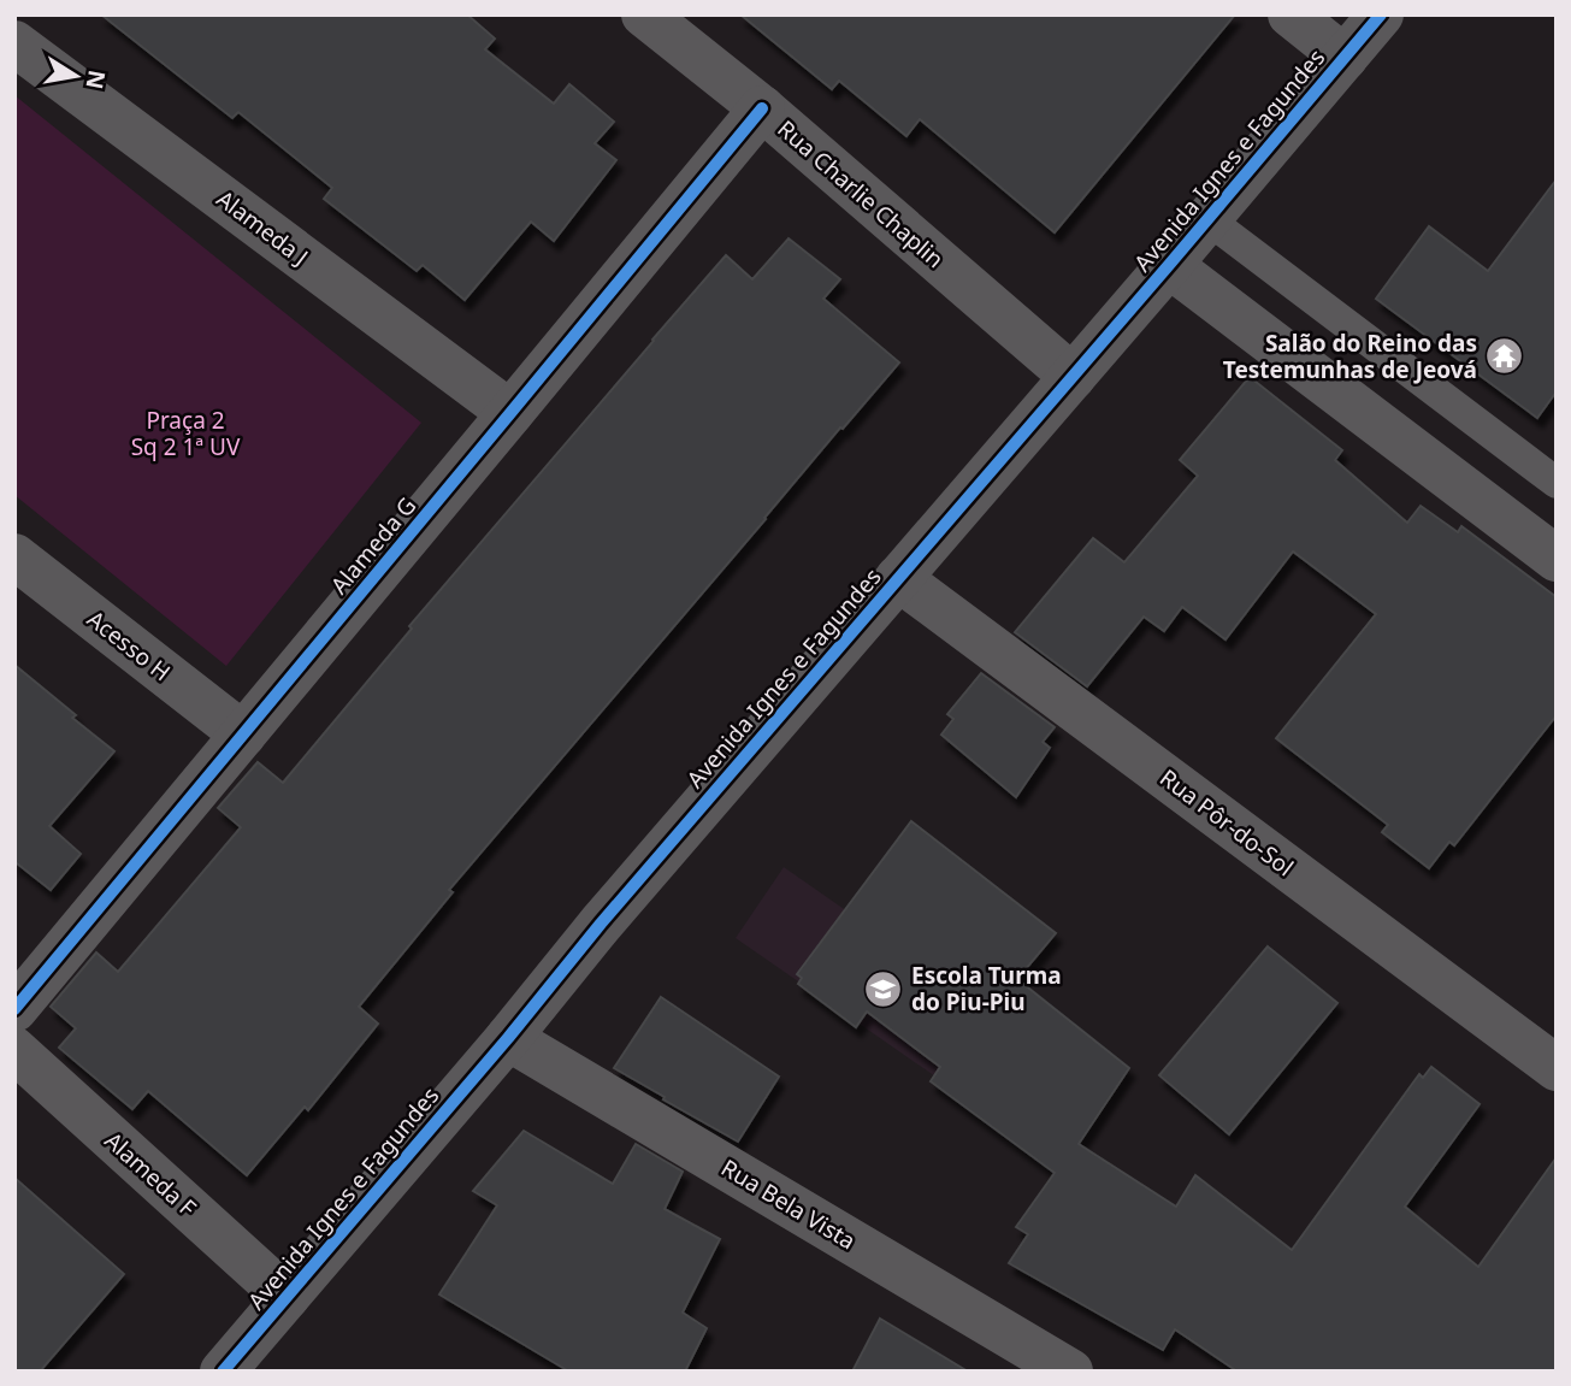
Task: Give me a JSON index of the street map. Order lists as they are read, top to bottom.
{
  "streets": {
    "street": [
      "Avenida Ignes e Fagundes",
      "Rua Charlie Chaplin",
      "Alameda J",
      "Alameda G",
      "Acesso H",
      "Rua Pôr-do-Sol",
      "Alameda F",
      "Rua Bela Vista"
    ]
  },
  "crossings": [
    ["Avenida Ignes e Fagundes", "Rua Charlie Chaplin"],
    ["Avenida Ignes e Fagundes", "Rua Pôr-do-Sol"],
    ["Avenida Ignes e Fagundes", "Alameda F"],
    ["Avenida Ignes e Fagundes", "Rua Bela Vista"],
    ["Rua Charlie Chaplin", "Alameda G"],
    ["Alameda J", "Alameda G"],
    ["Alameda G", "Acesso H"]
  ],
  "parks": ["Praça 2 Sq 2 1ª UV"],
  "places": {
    "temple": ["Salão do Reino das Testemunhas de Jeová"],
    "school or university": ["Escola Turma do Piu-Piu"]
  },
  "north": "right"
}
